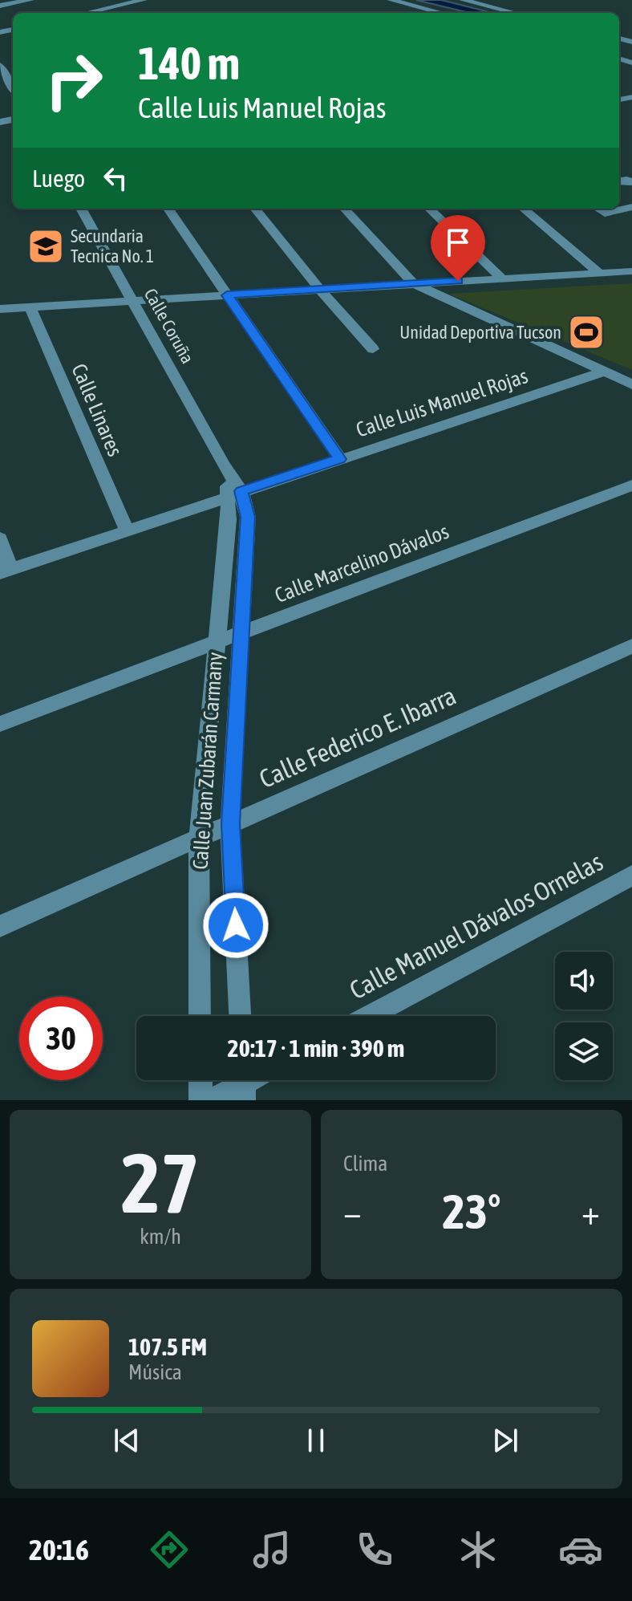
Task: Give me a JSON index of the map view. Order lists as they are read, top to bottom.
{
  "streets": {
    "street": [
      "Calle Coruña",
      "Calle Luis Manuel Rojas",
      "Calle Linares",
      "Calle Marcelino Dávalos",
      "Calle Federico E. Ibarra",
      "Calle Juan Zubarán Carmany",
      "Calle Manuel Dávalos Ornelas"
    ]
  },
  "crossings": [
    ["Calle Coruña", "Calle Luis Manuel Rojas"],
    ["Calle Coruña", "Calle Juan Zubarán Carmany"],
    ["Calle Luis Manuel Rojas", "Calle Linares"],
    ["Calle Luis Manuel Rojas", "Calle Juan Zubarán Carmany"],
    ["Calle Marcelino Dávalos", "Calle Juan Zubarán Carmany"],
    ["Calle Federico E. Ibarra", "Calle Juan Zubarán Carmany"]
  ],
  "places": {
    "school or university": ["Secundaria Tecnica No. 1"],
    "sports": ["Unidad Deportiva Tucson"]
  },
  "page": {
    "turn": ["140 m", "Calle Luis Manuel Rojas"],
    "then": "Luego",
    "limit": "30",
    "trip": "20:17 · 1 min · 390 m",
    "tile": [
      ["27", "km/h"],
      "Clima"
    ],
    "heat": ["−", "23°", "+"],
    "song": ["107.5 FM", "Música"],
    "tabs": "20:16"
  }
}
